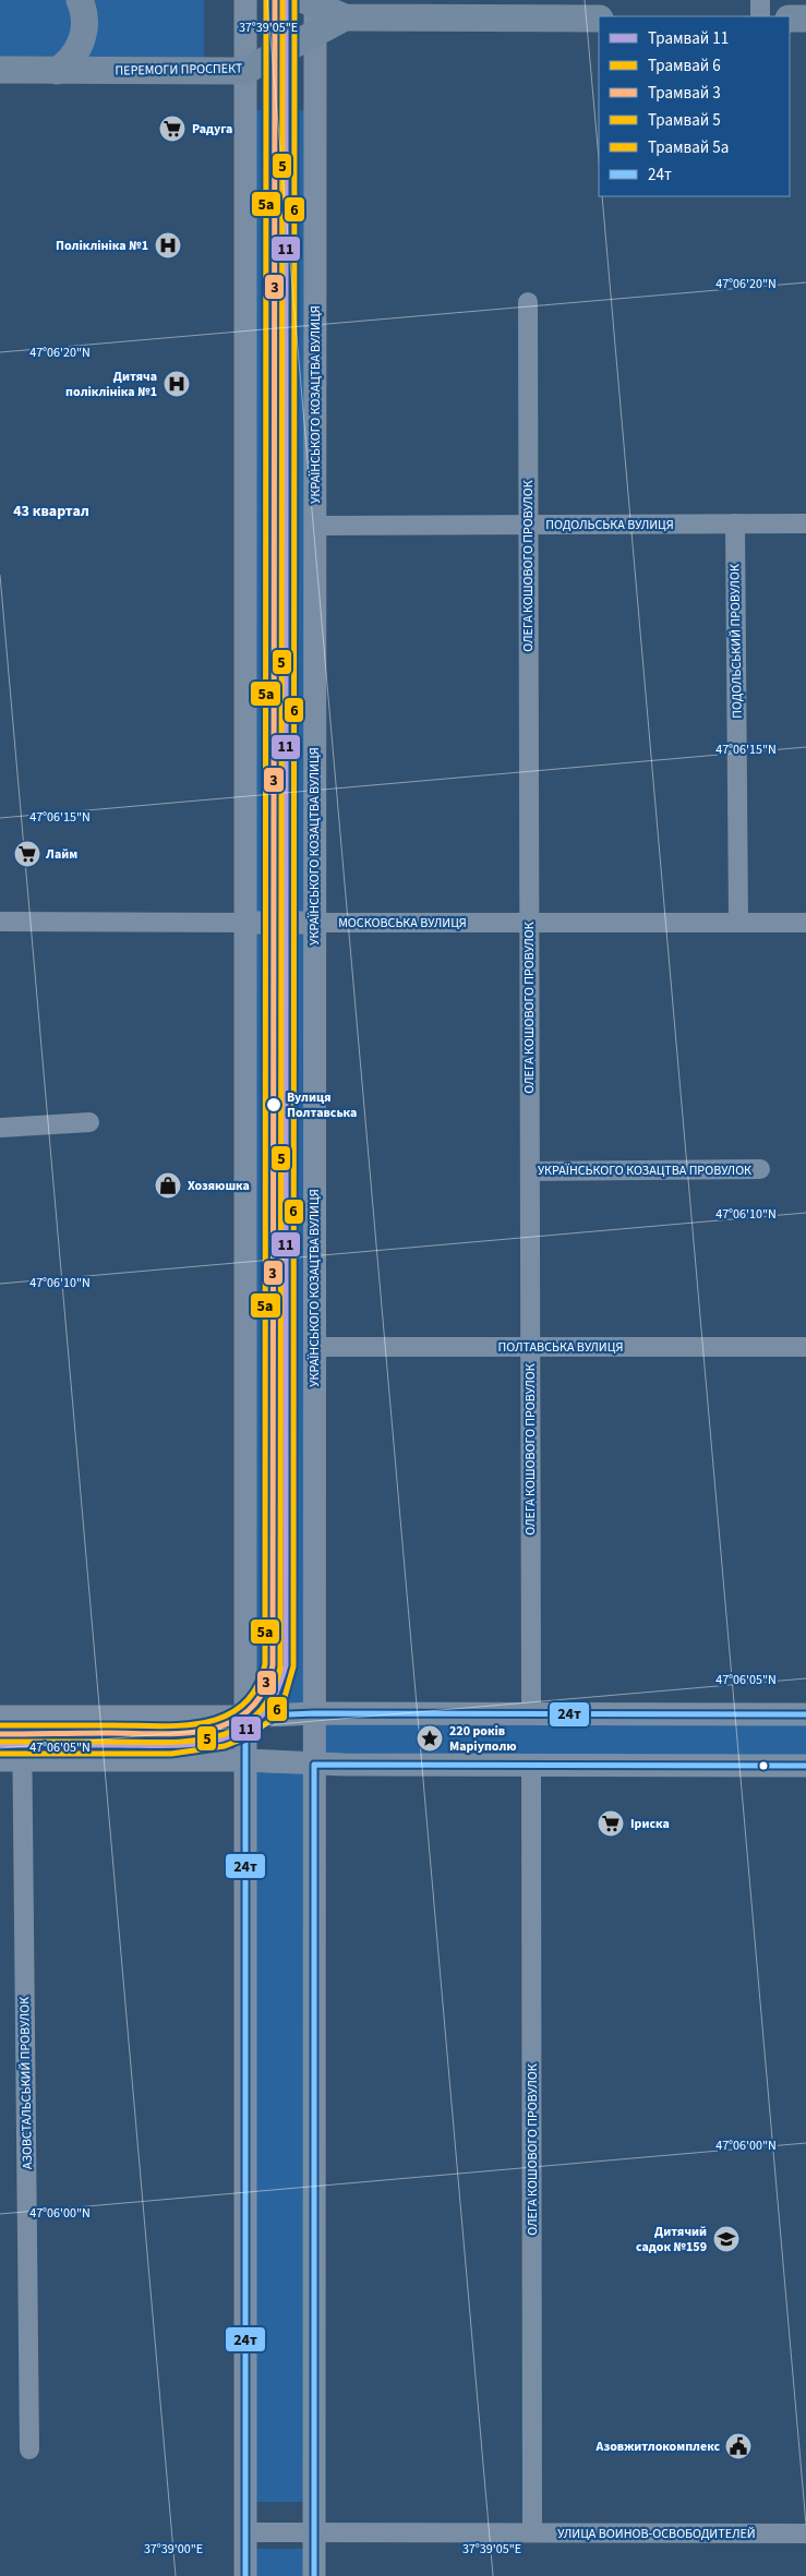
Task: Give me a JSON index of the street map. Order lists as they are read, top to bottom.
{
  "streets": {
    "main road": ["ПЕРЕМОГИ ПРОСПЕКТ"],
    "street": [
      "УКРАЇНСЬКОГО КОЗАЦТВА ВУЛИЦЯ",
      "ПОДОЛЬСЬКА ВУЛИЦЯ",
      "ОЛЕГА КОШОВОГО ПРОВУЛОК",
      "ПОДОЛЬСЬКИЙ ПРОВУЛОК",
      "МОСКОВСЬКА ВУЛИЦЯ",
      "УКРАЇНСЬКОГО КОЗАЦТВА ПРОВУЛОК",
      "ПОЛТАВСЬКА ВУЛИЦЯ",
      "АЗОВСТАЛЬСЬКИЙ ПРОВУЛОК",
      "УЛИЦА ВОИНОВ-ОСВОБОДИТЕЛЕЙ"
    ]
  },
  "crossings": [
    ["ПЕРЕМОГИ ПРОСПЕКТ", "УКРАЇНСЬКОГО КОЗАЦТВА ВУЛИЦЯ"],
    ["УКРАЇНСЬКОГО КОЗАЦТВА ВУЛИЦЯ", "ПОДОЛЬСЬКА ВУЛИЦЯ"],
    ["УКРАЇНСЬКОГО КОЗАЦТВА ВУЛИЦЯ", "МОСКОВСЬКА ВУЛИЦЯ"],
    ["УКРАЇНСЬКОГО КОЗАЦТВА ВУЛИЦЯ", "ПОЛТАВСЬКА ВУЛИЦЯ"],
    ["УКРАЇНСЬКОГО КОЗАЦТВА ВУЛИЦЯ", "УЛИЦА ВОИНОВ-ОСВОБОДИТЕЛЕЙ"],
    ["ПОДОЛЬСЬКА ВУЛИЦЯ", "ОЛЕГА КОШОВОГО ПРОВУЛОК"],
    ["ПОДОЛЬСЬКА ВУЛИЦЯ", "ПОДОЛЬСЬКИЙ ПРОВУЛОК"],
    ["ОЛЕГА КОШОВОГО ПРОВУЛОК", "МОСКОВСЬКА ВУЛИЦЯ"],
    ["ОЛЕГА КОШОВОГО ПРОВУЛОК", "УКРАЇНСЬКОГО КОЗАЦТВА ПРОВУЛОК"],
    ["ОЛЕГА КОШОВОГО ПРОВУЛОК", "ПОЛТАВСЬКА ВУЛИЦЯ"],
    ["ОЛЕГА КОШОВОГО ПРОВУЛОК", "УЛИЦА ВОИНОВ-ОСВОБОДИТЕЛЕЙ"],
    ["ПОДОЛЬСЬКИЙ ПРОВУЛОК", "МОСКОВСЬКА ВУЛИЦЯ"]
  ],
  "districts": ["43 квартал"],
  "places": {
    "supermarket": ["Радуга", "Лайм", "Іриска"],
    "hospital": ["Поліклініка №1", "Дитяча поліклініка №1"],
    "other": ["Вулиця Полтавська"],
    "shop": ["Хозяюшка"],
    "place": ["220 років Маріуполю"],
    "school or university": ["Дитячий садок №159"],
    "public building": ["Азовжитлокомплекс"]
  },
  "lines": [
    "tram line 11",
    "tram line 6",
    "tram line 3",
    "tram line 5",
    "tram line 5а",
    "transit line 24т"
  ],
  "legend": [
    "Трамвай 11",
    "Трамвай 6",
    "Трамвай 3",
    "Трамвай 5",
    "Трамвай 5а",
    "24т"
  ],
  "coordinates": [
    "37°39'05\"E",
    "47°06'20\"N",
    "47°06'15\"N",
    "47°06'10\"N",
    "47°06'05\"N",
    "47°06'00\"N",
    "37°39'00\"E"
  ]
}
